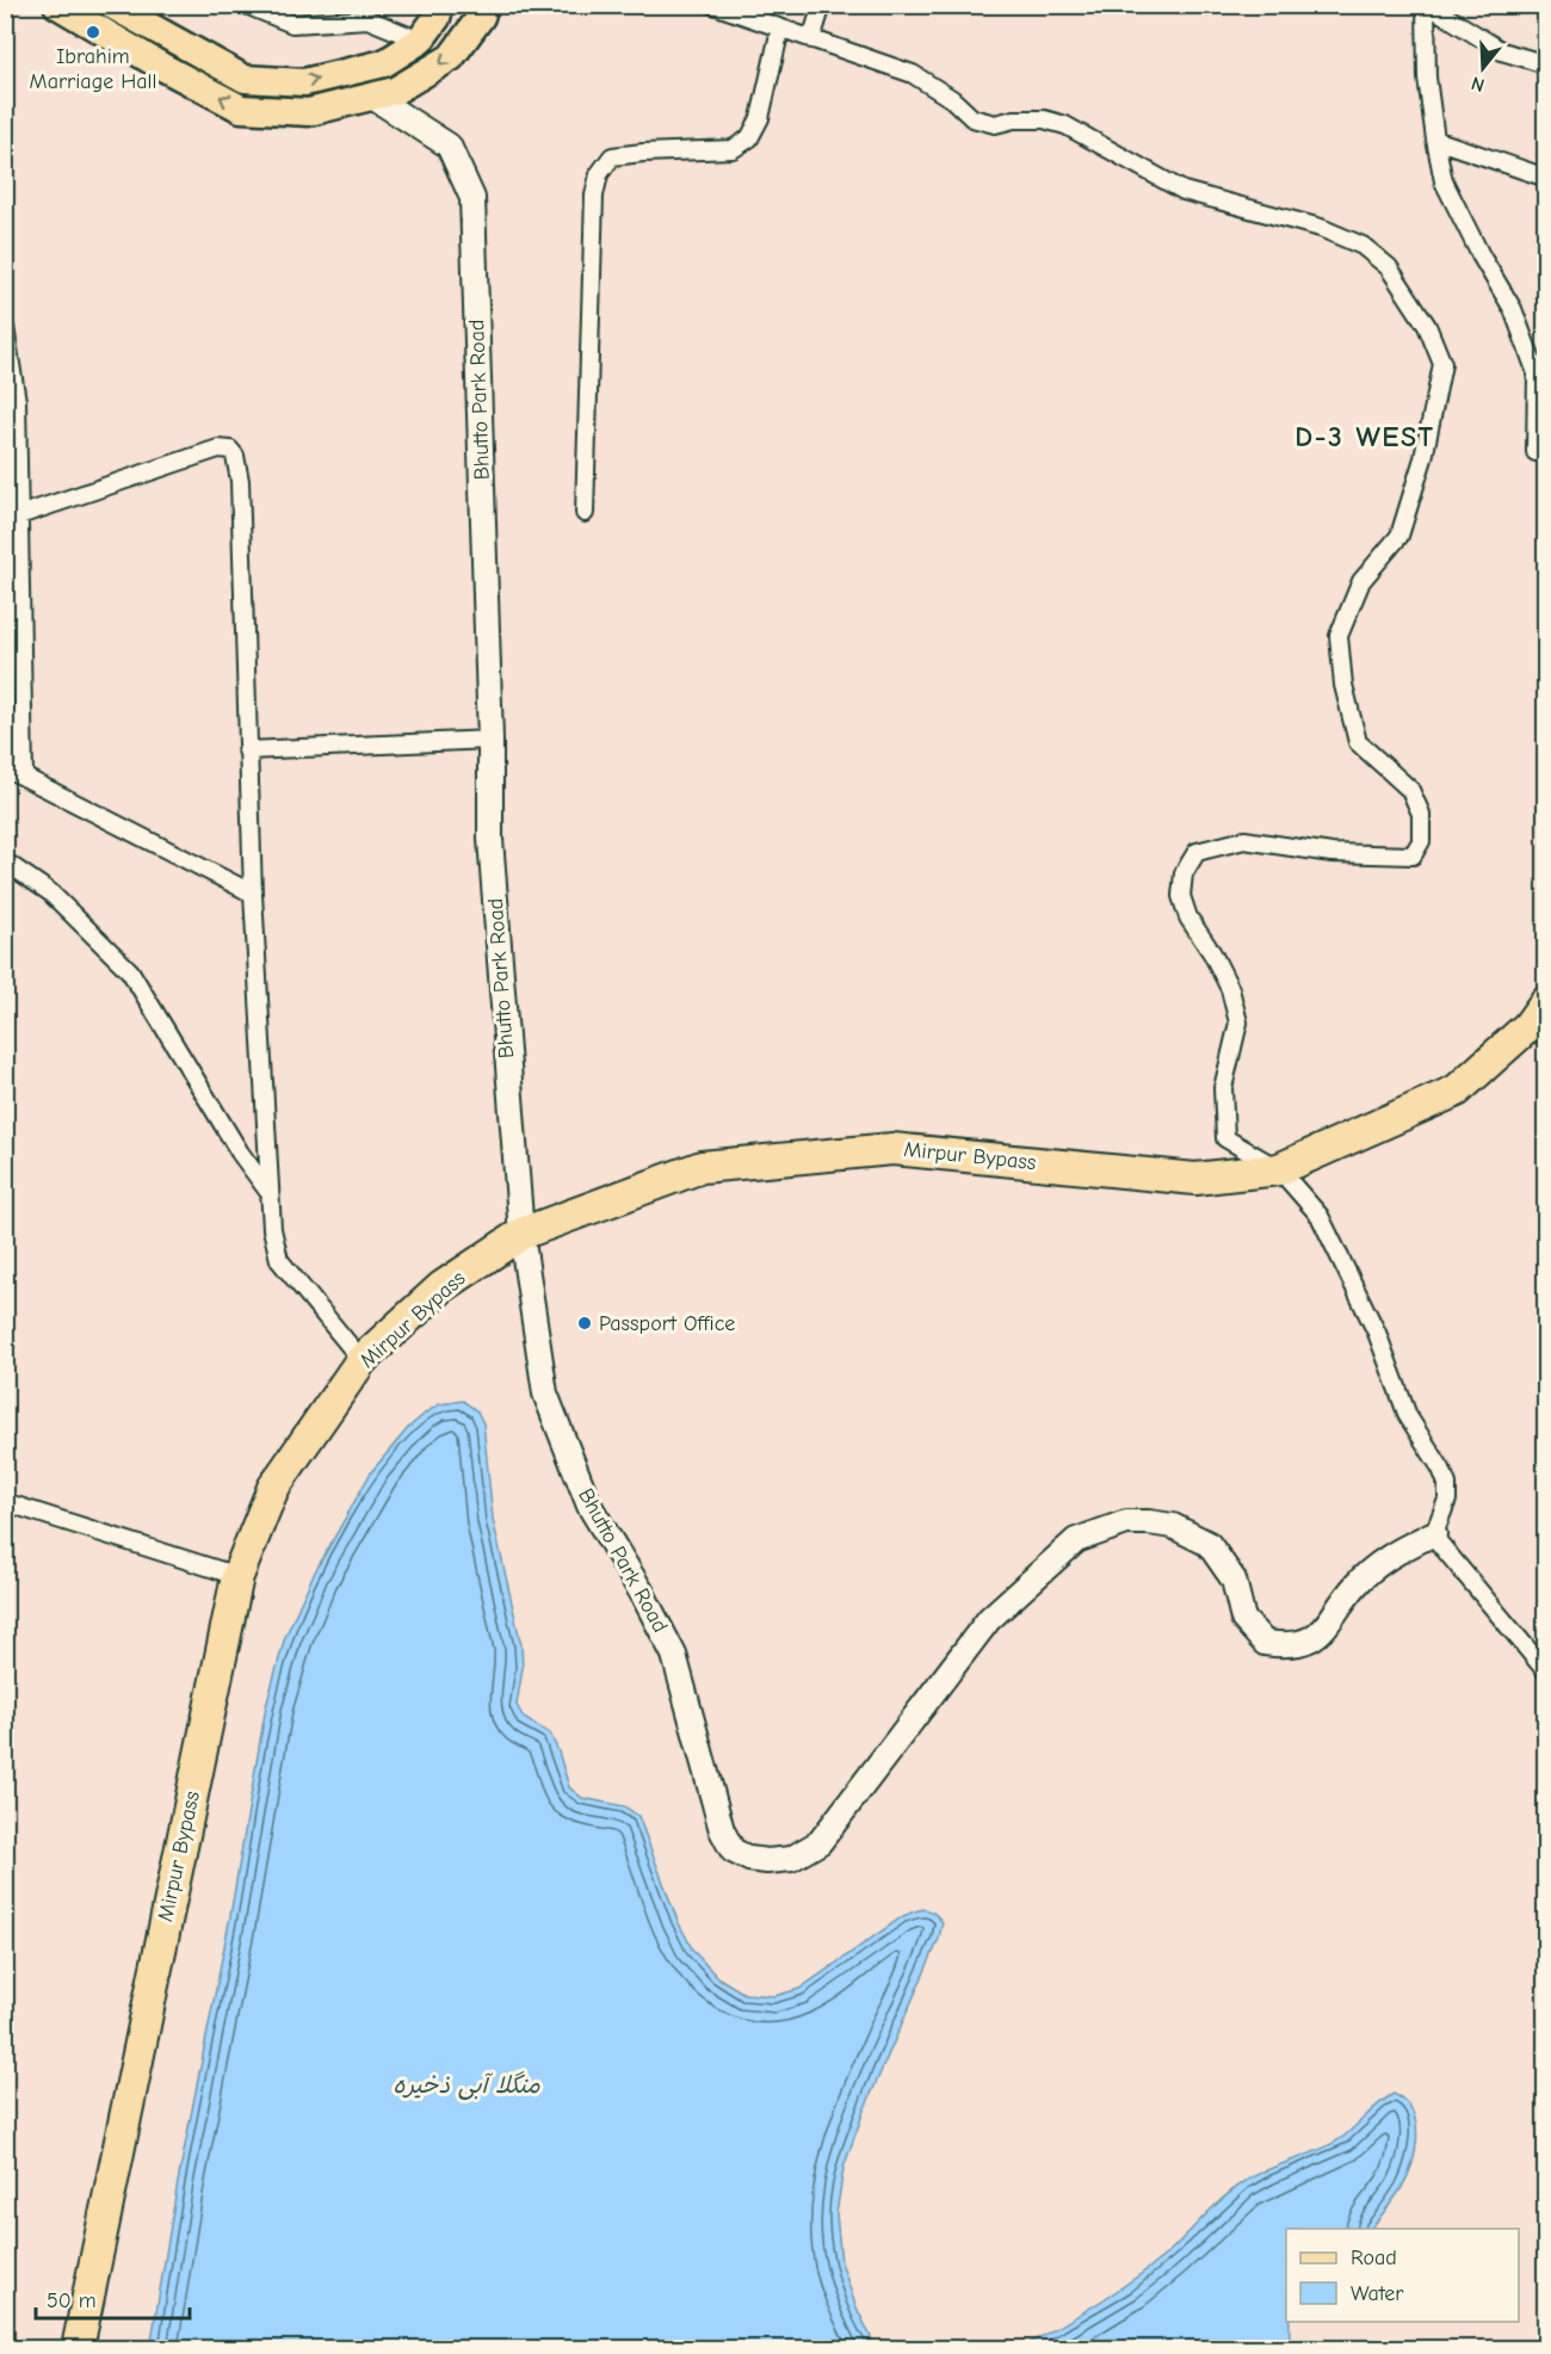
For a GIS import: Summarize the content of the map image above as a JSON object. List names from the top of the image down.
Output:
{
  "streets": {
    "highway": ["Mirpur Bypass"],
    "street": ["Bhutto Park Road"]
  },
  "crossings": [
    ["Bhutto Park Road", "Mirpur Bypass"]
  ],
  "districts": ["D-3 WEST"],
  "water": ["منگلا آبی ذخیرہ"],
  "places": ["Ibrahim Marriage Hall", "Passport Office"],
  "legend": ["Road", "Water"],
  "scale_bar": "50 m",
  "north": "bottom"
}
